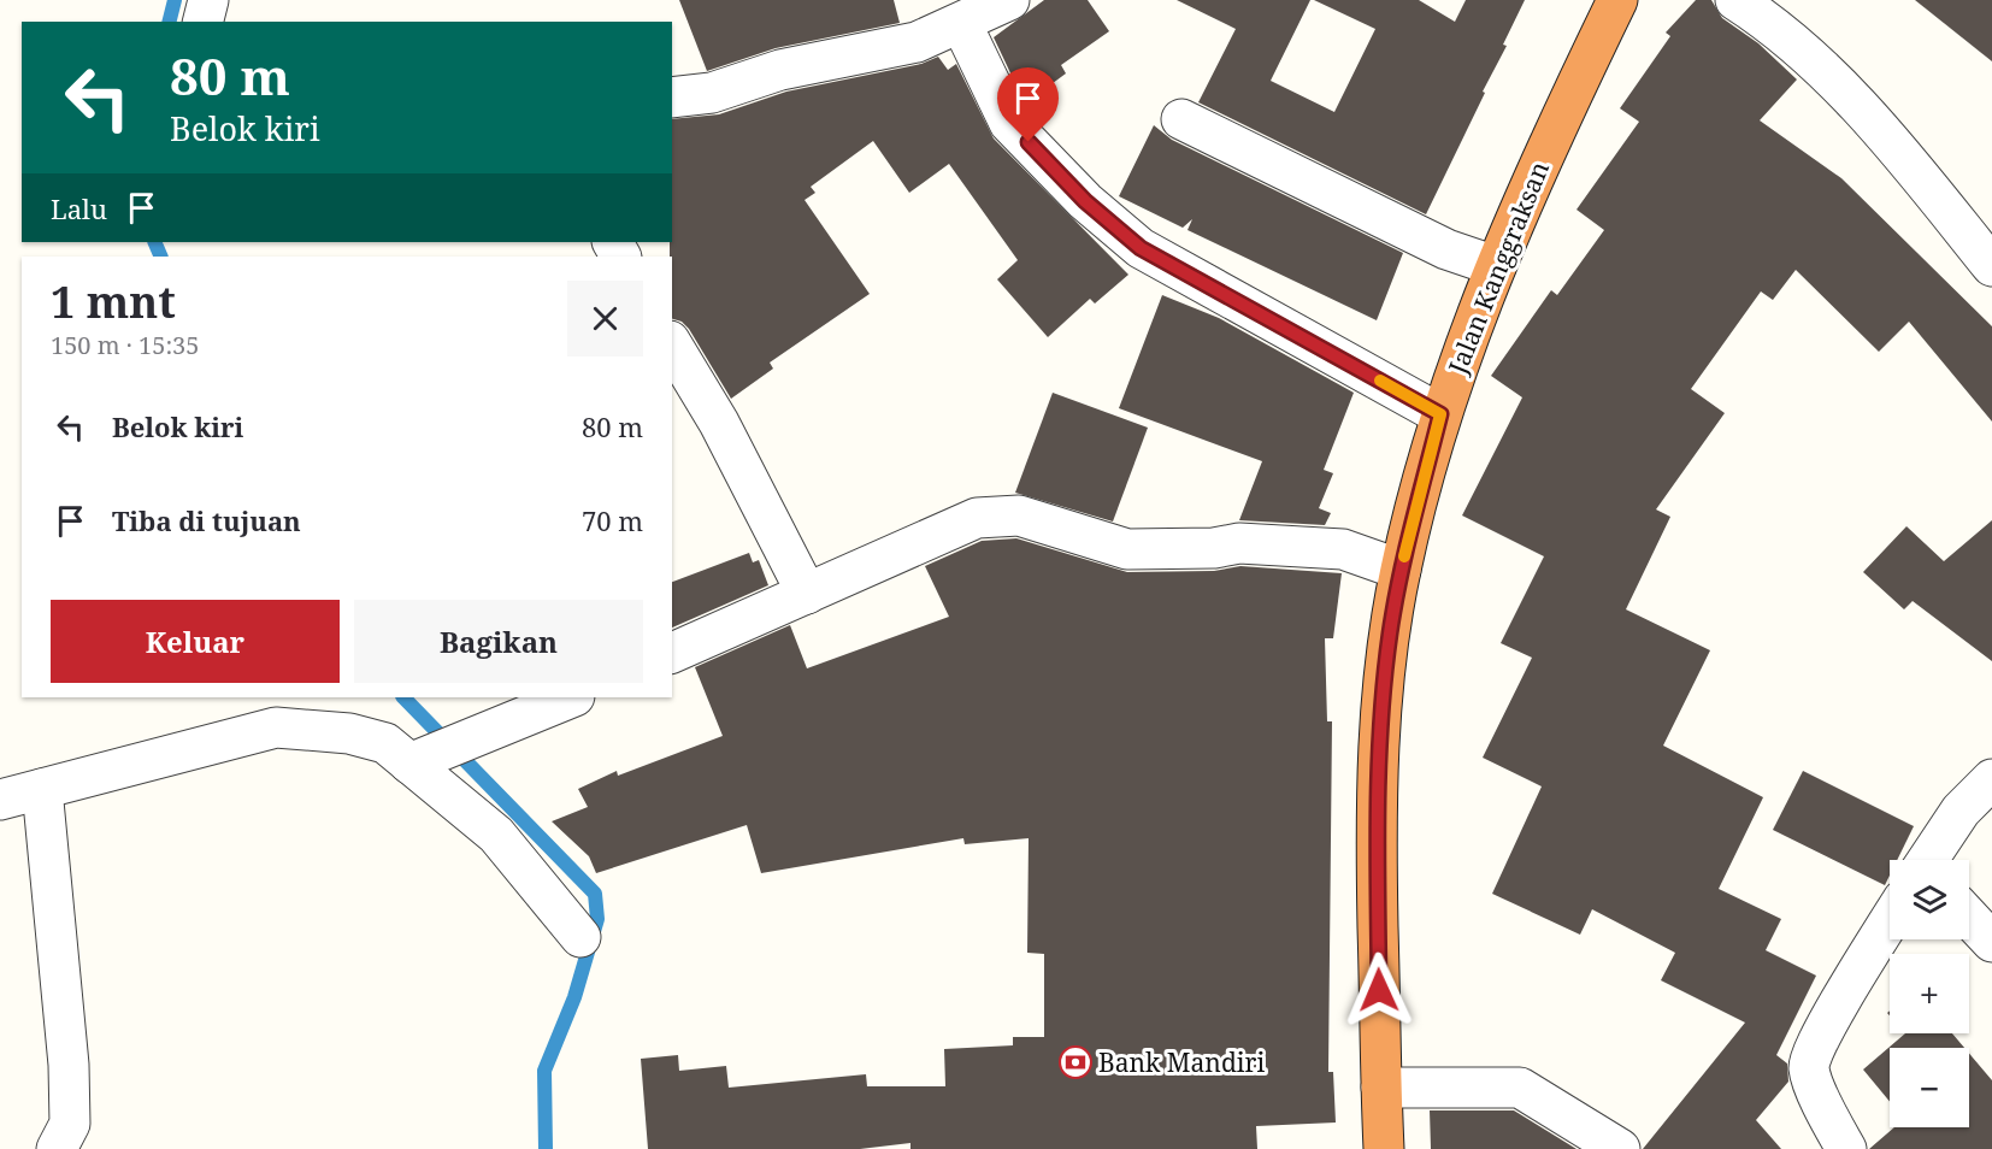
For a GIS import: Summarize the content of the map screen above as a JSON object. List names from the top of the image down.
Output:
{
  "streets": {
    "highway": ["Jalan Kanggraksan"]
  },
  "places": {
    "bank": ["Bank Mandiri"]
  },
  "page": {
    "turn": ["80 m", "Belok kiri"],
    "then": "Lalu",
    "heading": ["1 mnt", "150 m · 15:35"],
    "list": [
      {
        "name": "Belok kiri",
        "value": "80 m"
      },
      {
        "name": "Tiba di tujuan",
        "value": "70 m"
      }
    ],
    "buttons": ["Keluar", "Bagikan"],
    "map_buttons": ["+", "−"]
  }
}
